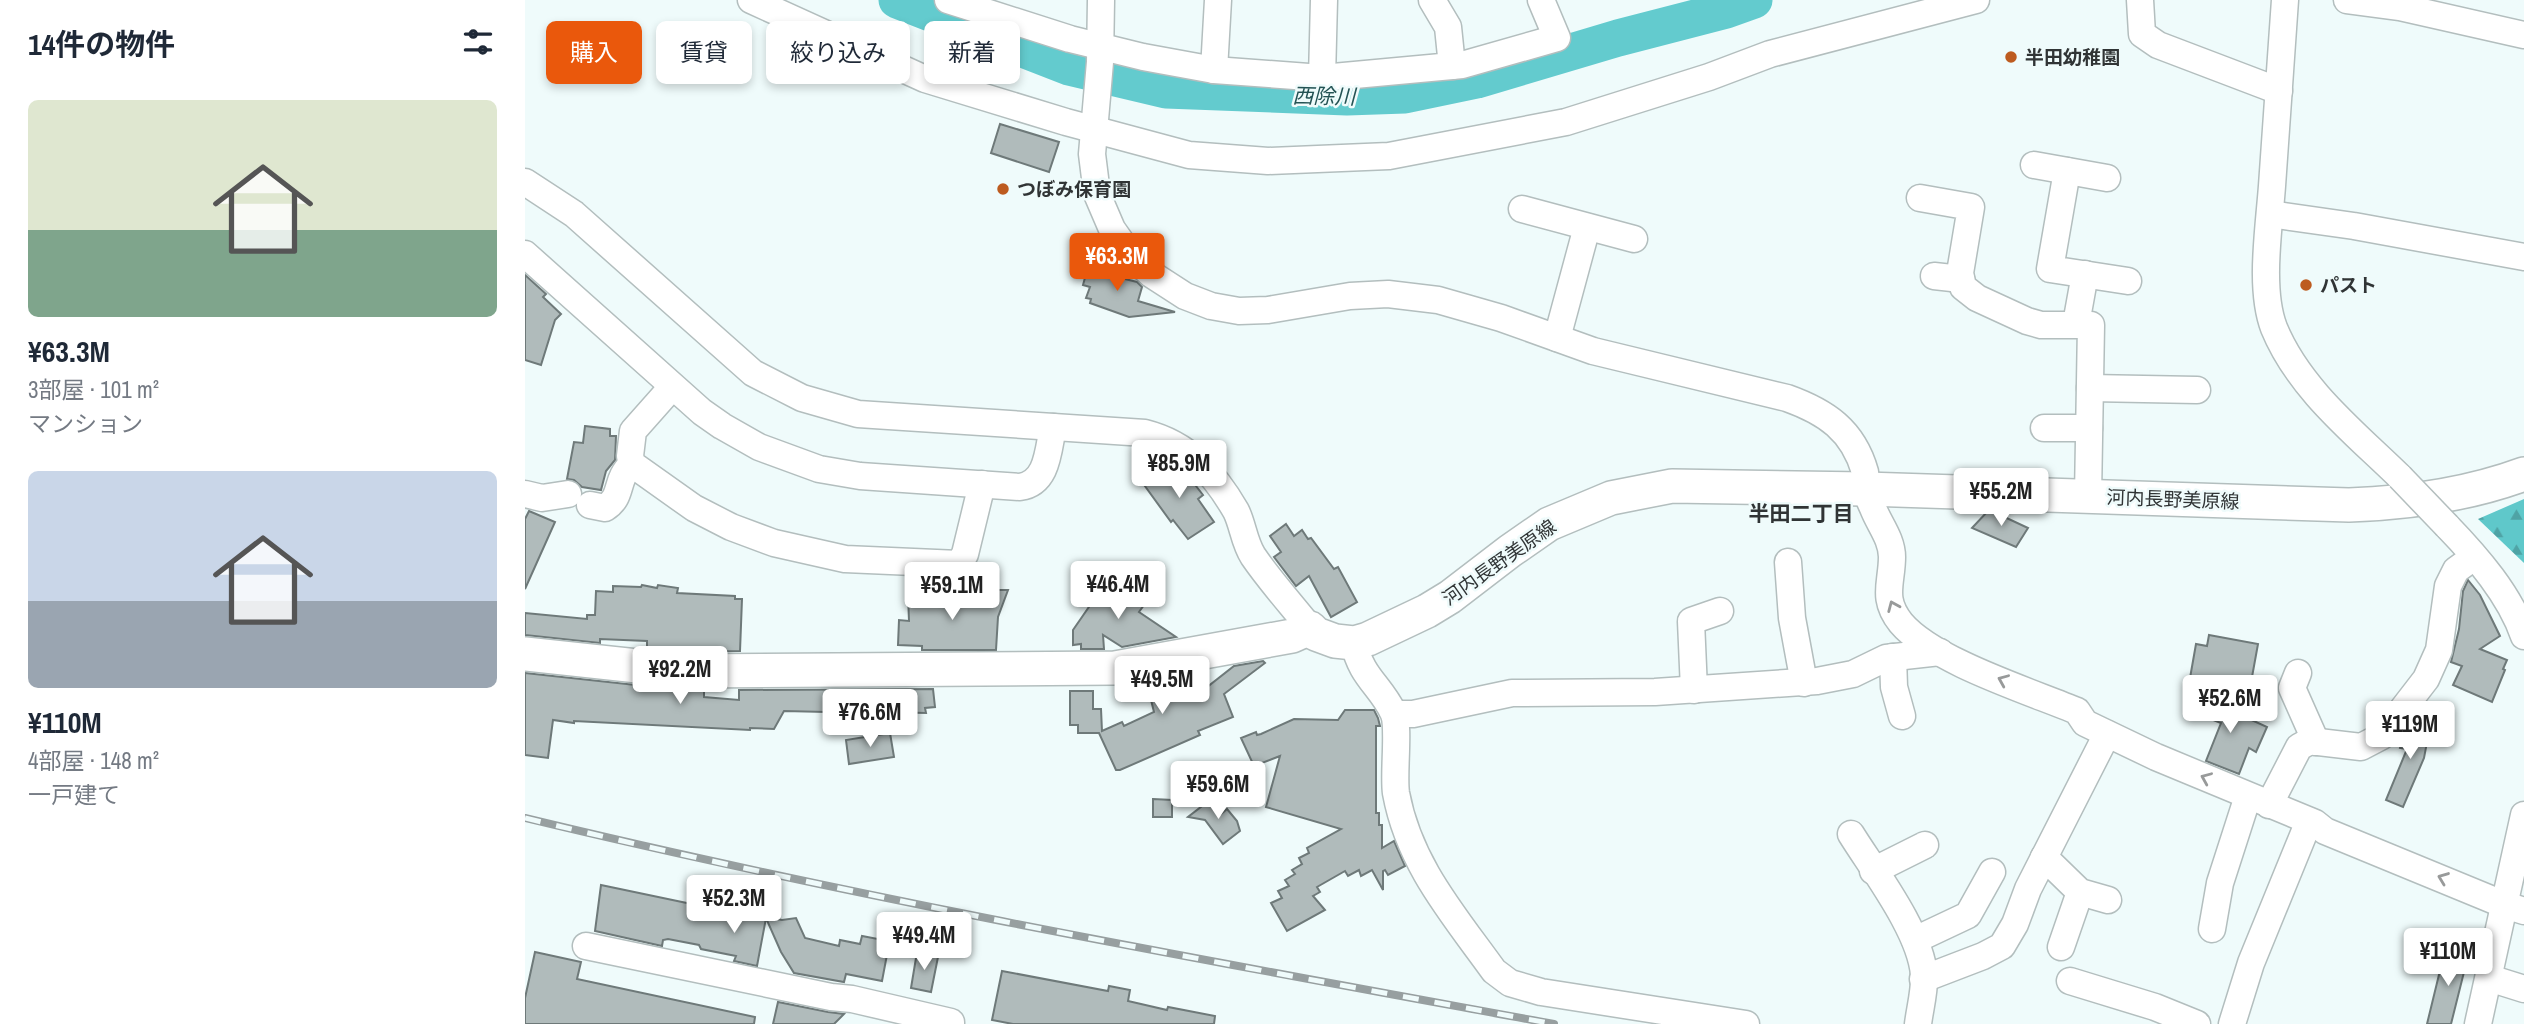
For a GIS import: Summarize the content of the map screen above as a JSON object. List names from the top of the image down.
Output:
{
  "streets": {
    "main road": ["河内長野美原線"]
  },
  "districts": ["半田二丁目"],
  "water": ["西除川"],
  "places": ["半田幼稚園", "つぼみ保育園", "パスト"],
  "page": {
    "heading": "14件の物件",
    "chip": [
      "購入",
      "賃貸",
      "絞り込み",
      "新着"
    ],
    "list": [
      {
        "name": "¥63.3M",
        "note": "3部屋 · 101 m² · マンション"
      },
      {
        "name": "¥110M",
        "note": "4部屋 · 148 m² · 一戸建て"
      }
    ],
    "price": [
      "¥63.3M",
      "¥85.9M",
      "¥55.2M",
      "¥46.4M",
      "¥59.1M",
      "¥92.2M",
      "¥49.5M",
      "¥52.6M",
      "¥76.6M",
      "¥119M",
      "¥59.6M",
      "¥52.3M",
      "¥49.4M",
      "¥110M"
    ]
  }
}
